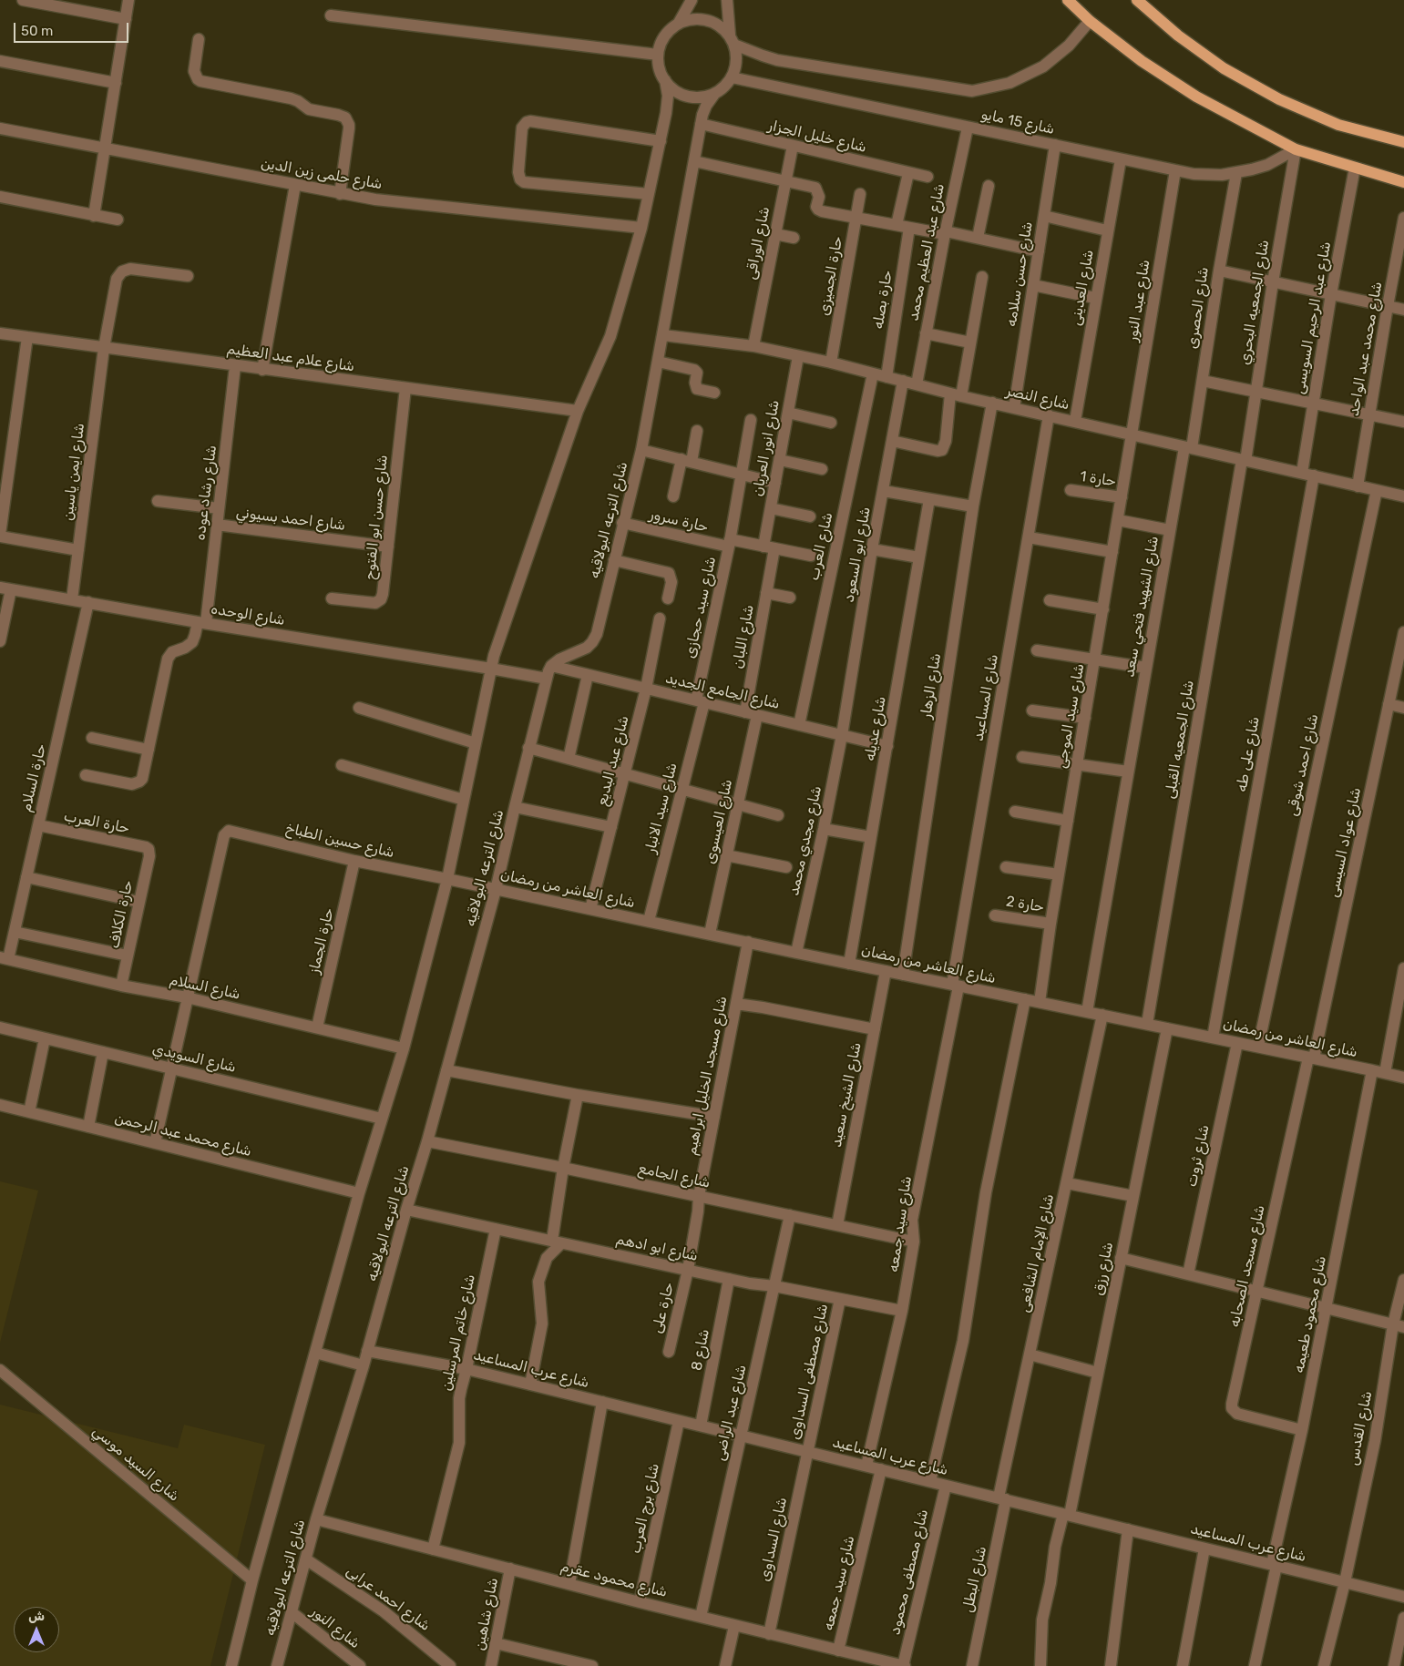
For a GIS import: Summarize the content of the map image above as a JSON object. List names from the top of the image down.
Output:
{
  "streets": {
    "street": [
      "شارع 15 مايو",
      "شارع خليل الجزار",
      "شارع حلمى زين الدين",
      "شارع الوراقى",
      "شارع عبد العظيم محمد",
      "شارع حسن سلامه",
      "حارة الجميزى",
      "شارع العدينى",
      "حارة بصله",
      "شارع عبد النور",
      "شارع الجمعيه البحري",
      "شارع الحصرى",
      "شارع عبد الرحيم السويسى",
      "شارع محمد عبد الواحد",
      "شارع علام عبد العظيم",
      "شارع النصر",
      "شارع انور العريان",
      "شارع ايمن ياسين",
      "حارة 1",
      "شارع رشاد عوده",
      "شارع حسن ابو الفتوح",
      "شارع احمد بسيوني",
      "شارع الترعه البولاقيه",
      "حارة سرور",
      "شارع العرب",
      "شارع ابو السعود",
      "شارع الشهيد فتحي سعد",
      "شارع سيد حجازى",
      "شارع الوحده",
      "شارع اللبان",
      "شارع الزهار",
      "شارع الجامع الجديد",
      "شارع المساعيد",
      "شارع سيد الموجى",
      "شارع عديله",
      "شارع الجمعيه القبلى",
      "شارع على طه",
      "شارع عبد البديع",
      "شارع احمد شوقى",
      "حارة السلام",
      "شارع سيد الانبار",
      "شارع العيسوى",
      "حارة العرب",
      "شارع حسين الطباخ",
      "شارع مجدي محمد",
      "شارع عواد السيسى",
      "شارع العاشر من رمضان",
      "حارة 2",
      "حارة الكلاف",
      "حارة الجماز",
      "شارع السلام",
      "شارع السويدي",
      "شارع مسجد الخليل ابراهيم",
      "شارع الشيخ سعيد",
      "شارع محمد عبد الرحمن",
      "شارع ثروت",
      "شارع الجامع",
      "شارع سيد جمعه",
      "شارع ابو ادهم",
      "شارع الإمام الشافعى",
      "شارع مسجد الصحابه",
      "شارع رزق",
      "حارة على",
      "شارع محمود طعيمه",
      "شارع خاتم المرسلين",
      "شارع 8",
      "شارع عرب المساعيد",
      "شارع مصطفى السداوى",
      "شارع عبد الراضى",
      "شارع القدس",
      "شارع السيد موسي",
      "شارع برج العرب",
      "شارع السداوى",
      "شارع مصطفى محمود",
      "شارع محمود عقرم",
      "شارع البطل",
      "شارع احمد عرابى",
      "شارع شاهين",
      "شارع النور"
    ]
  },
  "crossings": [
    ["شارع 15 مايو", "شارع عبد العظيم محمد"],
    ["شارع 15 مايو", "شارع حسن سلامه"],
    ["شارع 15 مايو", "شارع العدينى"],
    ["شارع 15 مايو", "شارع عبد النور"],
    ["شارع 15 مايو", "شارع الجمعيه البحري"],
    ["شارع 15 مايو", "شارع الحصرى"],
    ["شارع 15 مايو", "شارع الترعه البولاقيه"],
    ["شارع خليل الجزار", "شارع الوراقى"],
    ["شارع خليل الجزار", "شارع الترعه البولاقيه"],
    ["شارع حلمى زين الدين", "شارع الترعه البولاقيه"],
    ["شارع الوراقى", "شارع النصر"],
    ["شارع عبد العظيم محمد", "شارع النصر"],
    ["شارع حسن سلامه", "شارع النصر"],
    ["حارة الجميزى", "شارع النصر"],
    ["شارع العدينى", "شارع النصر"],
    ["حارة بصله", "شارع النصر"],
    ["شارع عبد النور", "شارع النصر"],
    ["شارع عبد النور", "شارع سيد الموجى"],
    ["شارع الجمعيه البحري", "شارع النصر"],
    ["شارع الجمعيه البحري", "شارع الجمعيه القبلى"],
    ["شارع الحصرى", "شارع النصر"],
    ["شارع الحصرى", "شارع الشهيد فتحي سعد"],
    ["شارع عبد الرحيم السويسى", "شارع النصر"],
    ["شارع عبد الرحيم السويسى", "شارع على طه"],
    ["شارع محمد عبد الواحد", "شارع النصر"],
    ["شارع علام عبد العظيم", "شارع ايمن ياسين"],
    ["شارع علام عبد العظيم", "شارع رشاد عوده"],
    ["شارع علام عبد العظيم", "شارع حسن ابو الفتوح"],
    ["شارع علام عبد العظيم", "شارع الترعه البولاقيه"],
    ["شارع النصر", "شارع انور العريان"],
    ["شارع النصر", "شارع الترعه البولاقيه"],
    ["شارع النصر", "شارع العرب"],
    ["شارع النصر", "شارع ابو السعود"],
    ["شارع النصر", "شارع الشهيد فتحي سعد"],
    ["شارع النصر", "شارع الزهار"],
    ["شارع النصر", "شارع المساعيد"],
    ["شارع النصر", "شارع سيد الموجى"],
    ["شارع النصر", "شارع الجمعيه القبلى"],
    ["شارع النصر", "شارع على طه"],
    ["شارع النصر", "شارع احمد شوقى"],
    ["شارع انور العريان", "حارة سرور"],
    ["شارع انور العريان", "شارع اللبان"],
    ["شارع ايمن ياسين", "شارع الوحده"],
    ["حارة 1", "شارع سيد الموجى"],
    ["شارع رشاد عوده", "شارع احمد بسيوني"],
    ["شارع رشاد عوده", "شارع الوحده"],
    ["شارع حسن ابو الفتوح", "شارع احمد بسيوني"],
    ["شارع الترعه البولاقيه", "حارة سرور"],
    ["شارع الترعه البولاقيه", "شارع الوحده"],
    ["شارع الترعه البولاقيه", "شارع الجامع الجديد"],
    ["شارع الترعه البولاقيه", "شارع حسين الطباخ"],
    ["شارع الترعه البولاقيه", "شارع العاشر من رمضان"],
    ["شارع الترعه البولاقيه", "شارع السلام"],
    ["شارع الترعه البولاقيه", "شارع السويدي"],
    ["شارع الترعه البولاقيه", "شارع محمد عبد الرحمن"],
    ["شارع الترعه البولاقيه", "شارع الجامع"],
    ["شارع الترعه البولاقيه", "شارع ابو ادهم"],
    ["شارع الترعه البولاقيه", "شارع عرب المساعيد"],
    ["شارع الترعه البولاقيه", "شارع السيد موسي"],
    ["شارع الترعه البولاقيه", "شارع محمود عقرم"],
    ["شارع الترعه البولاقيه", "شارع احمد عرابى"],
    ["شارع الترعه البولاقيه", "شارع النور"],
    ["حارة سرور", "شارع سيد حجازى"],
    ["حارة سرور", "شارع اللبان"],
    ["شارع العرب", "شارع الجامع الجديد"],
    ["شارع ابو السعود", "شارع الجامع الجديد"],
    ["شارع ابو السعود", "شارع مجدي محمد"],
    ["شارع الشهيد فتحي سعد", "شارع العاشر من رمضان"],
    ["شارع سيد حجازى", "شارع الجامع الجديد"],
    ["شارع سيد حجازى", "شارع سيد الانبار"],
    ["شارع الوحده", "حارة السلام"],
    ["شارع اللبان", "شارع الجامع الجديد"],
    ["شارع الزهار", "شارع العاشر من رمضان"],
    ["شارع الجامع الجديد", "شارع عديله"],
    ["شارع الجامع الجديد", "شارع عبد البديع"],
    ["شارع الجامع الجديد", "شارع سيد الانبار"],
    ["شارع الجامع الجديد", "شارع العيسوى"],
    ["شارع الجامع الجديد", "شارع مجدي محمد"],
    ["شارع المساعيد", "شارع العاشر من رمضان"],
    ["شارع المساعيد", "شارع سيد جمعه"],
    ["شارع سيد الموجى", "شارع العاشر من رمضان"],
    ["شارع سيد الموجى", "حارة 2"],
    ["شارع عديله", "شارع العاشر من رمضان"],
    ["شارع الجمعيه القبلى", "شارع العاشر من رمضان"],
    ["شارع على طه", "شارع العاشر من رمضان"],
    ["شارع عبد البديع", "شارع العاشر من رمضان"],
    ["شارع احمد شوقى", "شارع العاشر من رمضان"],
    ["حارة السلام", "حارة العرب"],
    ["حارة السلام", "شارع السلام"],
    ["شارع سيد الانبار", "شارع العاشر من رمضان"],
    ["شارع العيسوى", "شارع العاشر من رمضان"],
    ["حارة العرب", "حارة الكلاف"],
    ["شارع حسين الطباخ", "شارع العاشر من رمضان"],
    ["شارع حسين الطباخ", "حارة الجماز"],
    ["شارع حسين الطباخ", "شارع السلام"],
    ["شارع مجدي محمد", "شارع العاشر من رمضان"],
    ["شارع عواد السيسى", "شارع العاشر من رمضان"],
    ["شارع عواد السيسى", "شارع مسجد الصحابه"],
    ["شارع العاشر من رمضان", "شارع مسجد الخليل ابراهيم"],
    ["شارع العاشر من رمضان", "شارع الشيخ سعيد"],
    ["شارع العاشر من رمضان", "شارع ثروت"],
    ["شارع العاشر من رمضان", "شارع سيد جمعه"],
    ["شارع العاشر من رمضان", "شارع الإمام الشافعى"],
    ["شارع العاشر من رمضان", "شارع مسجد الصحابه"],
    ["شارع العاشر من رمضان", "شارع رزق"],
    ["شارع العاشر من رمضان", "شارع محمود طعيمه"],
    ["حارة الكلاف", "شارع السلام"],
    ["حارة الجماز", "شارع السلام"],
    ["شارع مسجد الخليل ابراهيم", "شارع الجامع"],
    ["شارع مسجد الخليل ابراهيم", "شارع ابو ادهم"],
    ["شارع مسجد الخليل ابراهيم", "حارة على"],
    ["شارع الشيخ سعيد", "شارع الجامع"],
    ["شارع الجامع", "شارع سيد جمعه"],
    ["شارع الجامع", "شارع عبد الراضى"],
    ["شارع سيد جمعه", "شارع ابو ادهم"],
    ["شارع سيد جمعه", "شارع عرب المساعيد"],
    ["شارع سيد جمعه", "شارع محمود عقرم"],
    ["شارع ابو ادهم", "حارة على"],
    ["شارع ابو ادهم", "شارع خاتم المرسلين"],
    ["شارع ابو ادهم", "شارع 8"],
    ["شارع ابو ادهم", "شارع مصطفى السداوى"],
    ["شارع ابو ادهم", "شارع عبد الراضى"],
    ["شارع الإمام الشافعى", "شارع عرب المساعيد"],
    ["شارع الإمام الشافعى", "شارع البطل"],
    ["شارع مسجد الصحابه", "شارع محمود طعيمه"],
    ["شارع رزق", "شارع عرب المساعيد"],
    ["شارع محمود طعيمه", "شارع عرب المساعيد"],
    ["شارع خاتم المرسلين", "شارع عرب المساعيد"],
    ["شارع خاتم المرسلين", "شارع محمود عقرم"],
    ["شارع 8", "شارع عرب المساعيد"],
    ["شارع عرب المساعيد", "شارع مصطفى السداوى"],
    ["شارع عرب المساعيد", "شارع عبد الراضى"],
    ["شارع عرب المساعيد", "شارع القدس"],
    ["شارع عرب المساعيد", "شارع برج العرب"],
    ["شارع عرب المساعيد", "شارع السداوى"],
    ["شارع عرب المساعيد", "شارع مصطفى محمود"],
    ["شارع عرب المساعيد", "شارع البطل"],
    ["شارع مصطفى السداوى", "شارع السداوى"],
    ["شارع عبد الراضى", "شارع محمود عقرم"],
    ["شارع برج العرب", "شارع محمود عقرم"],
    ["شارع السداوى", "شارع محمود عقرم"],
    ["شارع مصطفى محمود", "شارع محمود عقرم"],
    ["شارع محمود عقرم", "شارع شاهين"]
  ],
  "scale_bar": "50 m",
  "north": "top"
}
